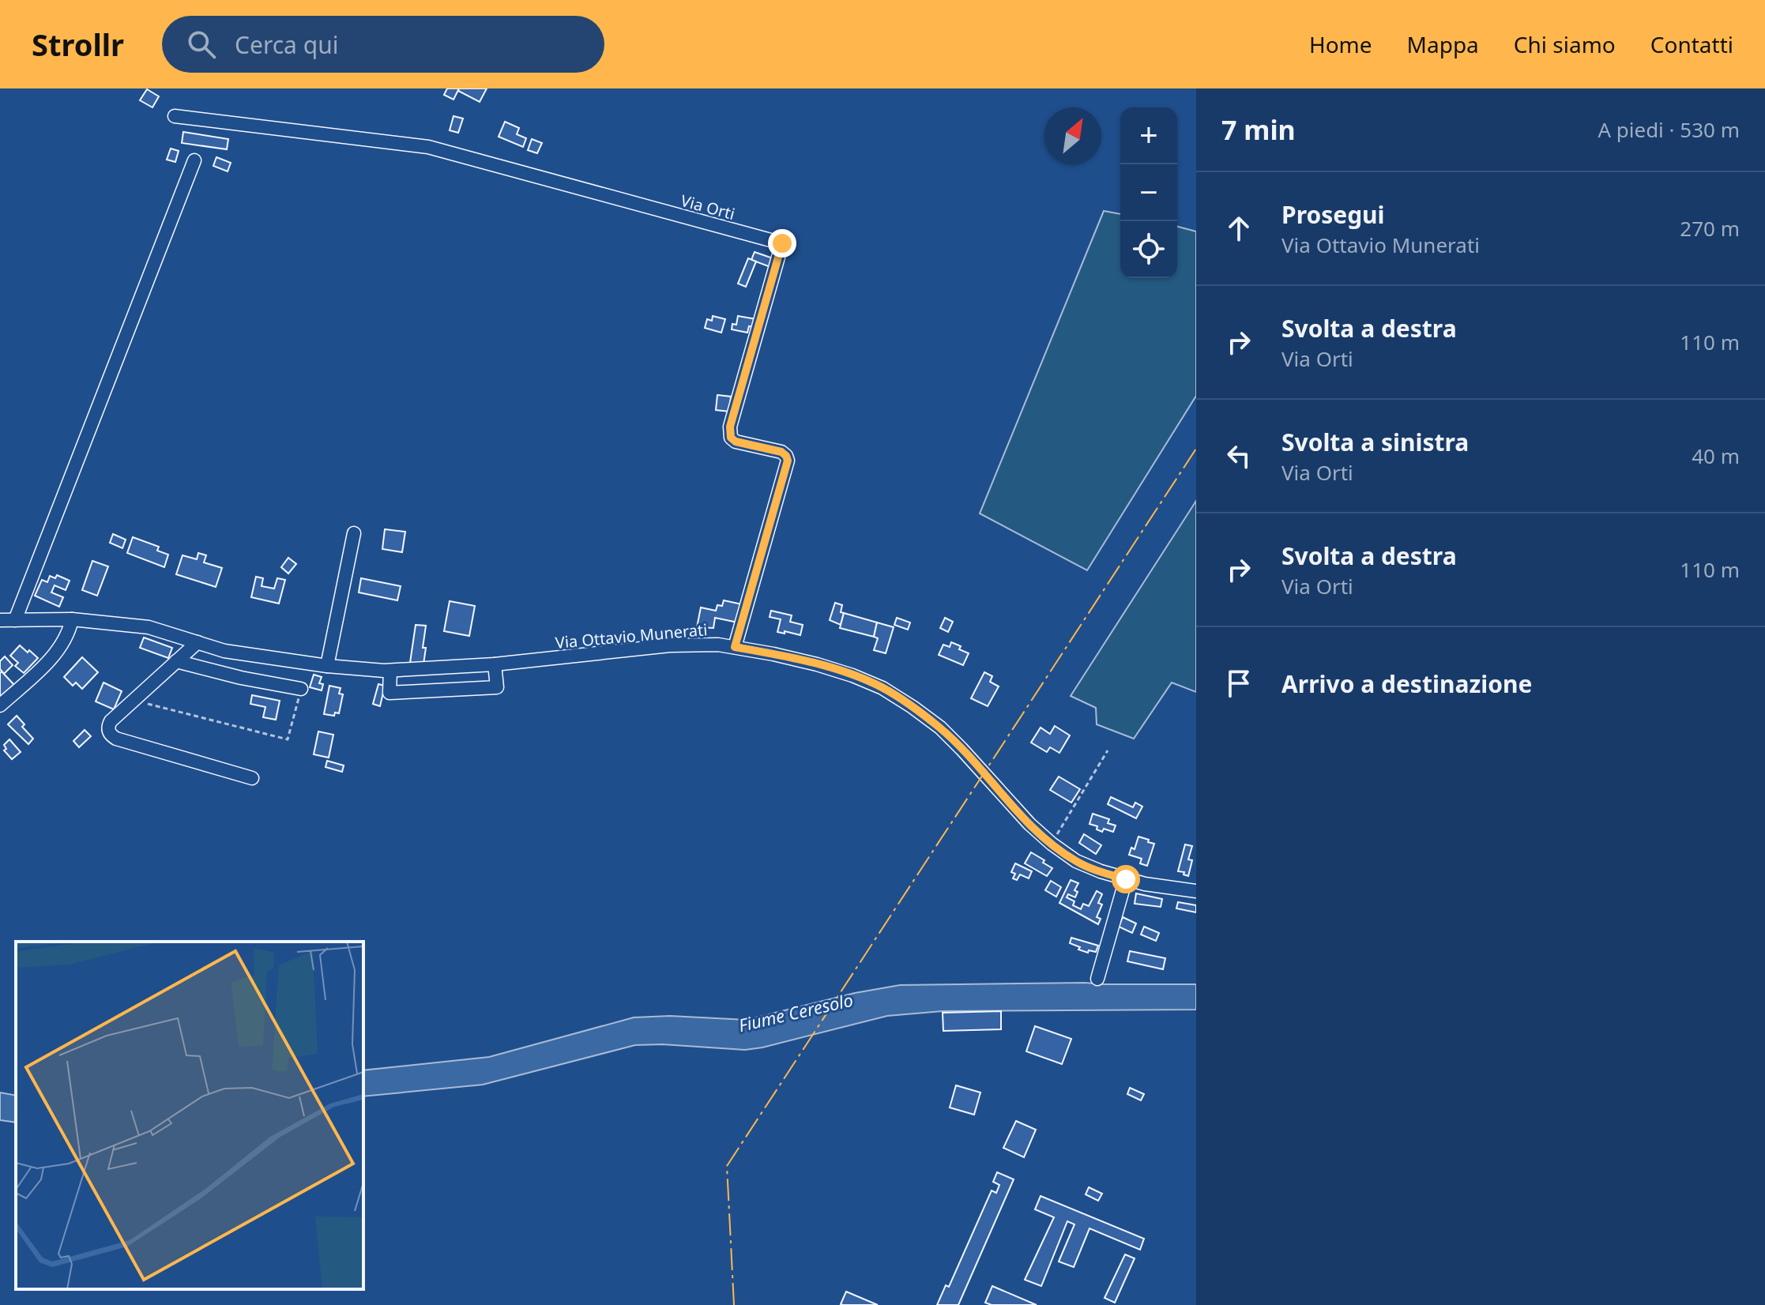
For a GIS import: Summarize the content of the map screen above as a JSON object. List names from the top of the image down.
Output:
{
  "streets": {
    "street": ["Via Orti", "Via Ottavio Munerati"]
  },
  "crossings": [
    ["Via Orti", "Via Ottavio Munerati"]
  ],
  "water": ["Fiume Ceresolo"],
  "north": "top right",
  "page": {
    "header": "Strollr",
    "search": "Cerca qui",
    "nav": [
      "Home",
      "Mappa",
      "Chi siamo",
      "Contatti"
    ],
    "heading": ["7 min", "A piedi · 530 m"],
    "map_buttons": ["+", "−"],
    "list": [
      ["Prosegui", "Via Ottavio Munerati", "270 m"],
      ["Svolta a destra", "Via Orti", "110 m"],
      ["Svolta a sinistra", "Via Orti", "40 m"],
      ["Svolta a destra", "Via Orti", "110 m"],
      "Arrivo a destinazione"
    ]
  }
}
